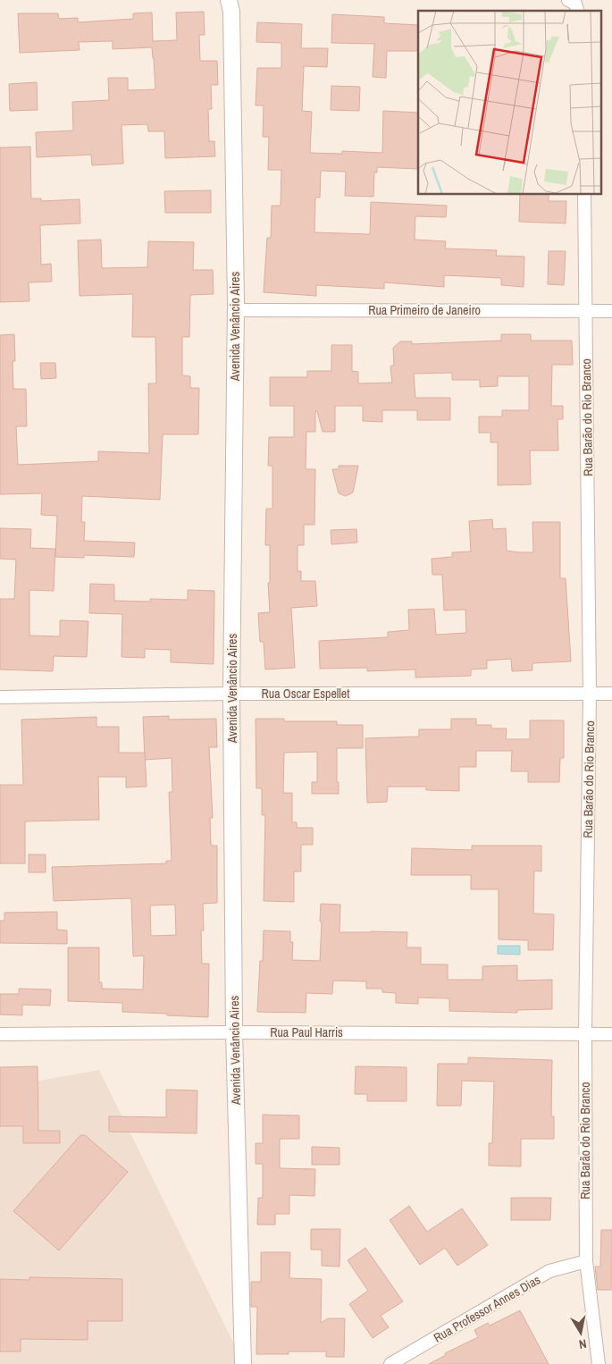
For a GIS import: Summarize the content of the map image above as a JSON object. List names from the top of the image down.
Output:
{
  "streets": {
    "street": [
      "Rua Primeiro de Janeiro",
      "Avenida Venâncio Aires",
      "Rua Barão do Rio Branco",
      "Rua Oscar Espellet",
      "Rua Paul Harris",
      "Rua Professor Annes Dias"
    ]
  },
  "crossings": [
    ["Rua Primeiro de Janeiro", "Avenida Venâncio Aires"],
    ["Rua Primeiro de Janeiro", "Rua Barão do Rio Branco"],
    ["Avenida Venâncio Aires", "Rua Oscar Espellet"],
    ["Avenida Venâncio Aires", "Rua Paul Harris"],
    ["Rua Barão do Rio Branco", "Rua Oscar Espellet"],
    ["Rua Barão do Rio Branco", "Rua Paul Harris"],
    ["Rua Barão do Rio Branco", "Rua Professor Annes Dias"]
  ],
  "north": "bottom"
}
